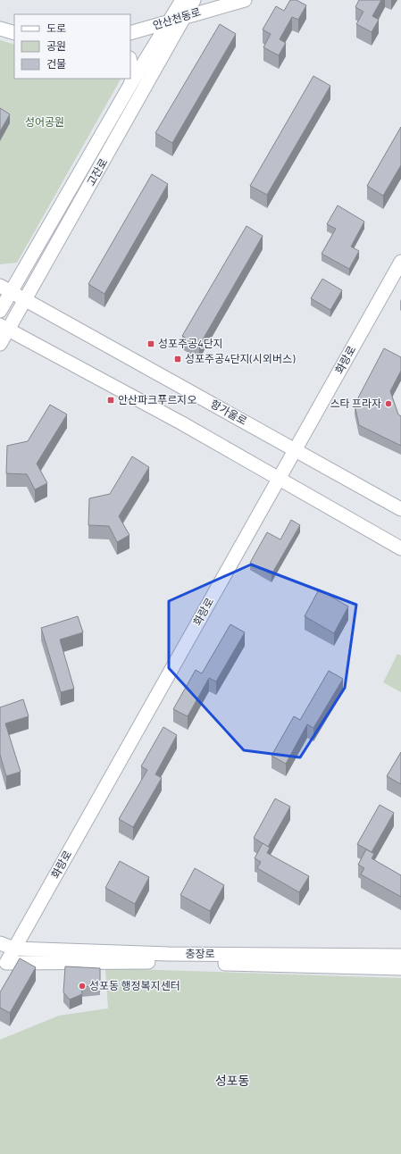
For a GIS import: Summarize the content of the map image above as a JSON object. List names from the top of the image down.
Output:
{
  "streets": {
    "street": [
      "안산천동로",
      "고잔로",
      "화랑로",
      "항가울로",
      "충장로"
    ]
  },
  "crossings": [
    ["안산천동로", "고잔로"],
    ["고잔로", "항가울로"],
    ["화랑로", "항가울로"],
    ["화랑로", "충장로"]
  ],
  "districts": ["성포동"],
  "parks": ["성어공원"],
  "places": {
    "transit": ["성포주공4단지", "성포주공4단지(시외버스)", "안산파크푸르지오"],
    "other": ["스타 프라자", "성포동 행정복지센터"]
  },
  "legend": ["도로", "공원", "건물"]
}
